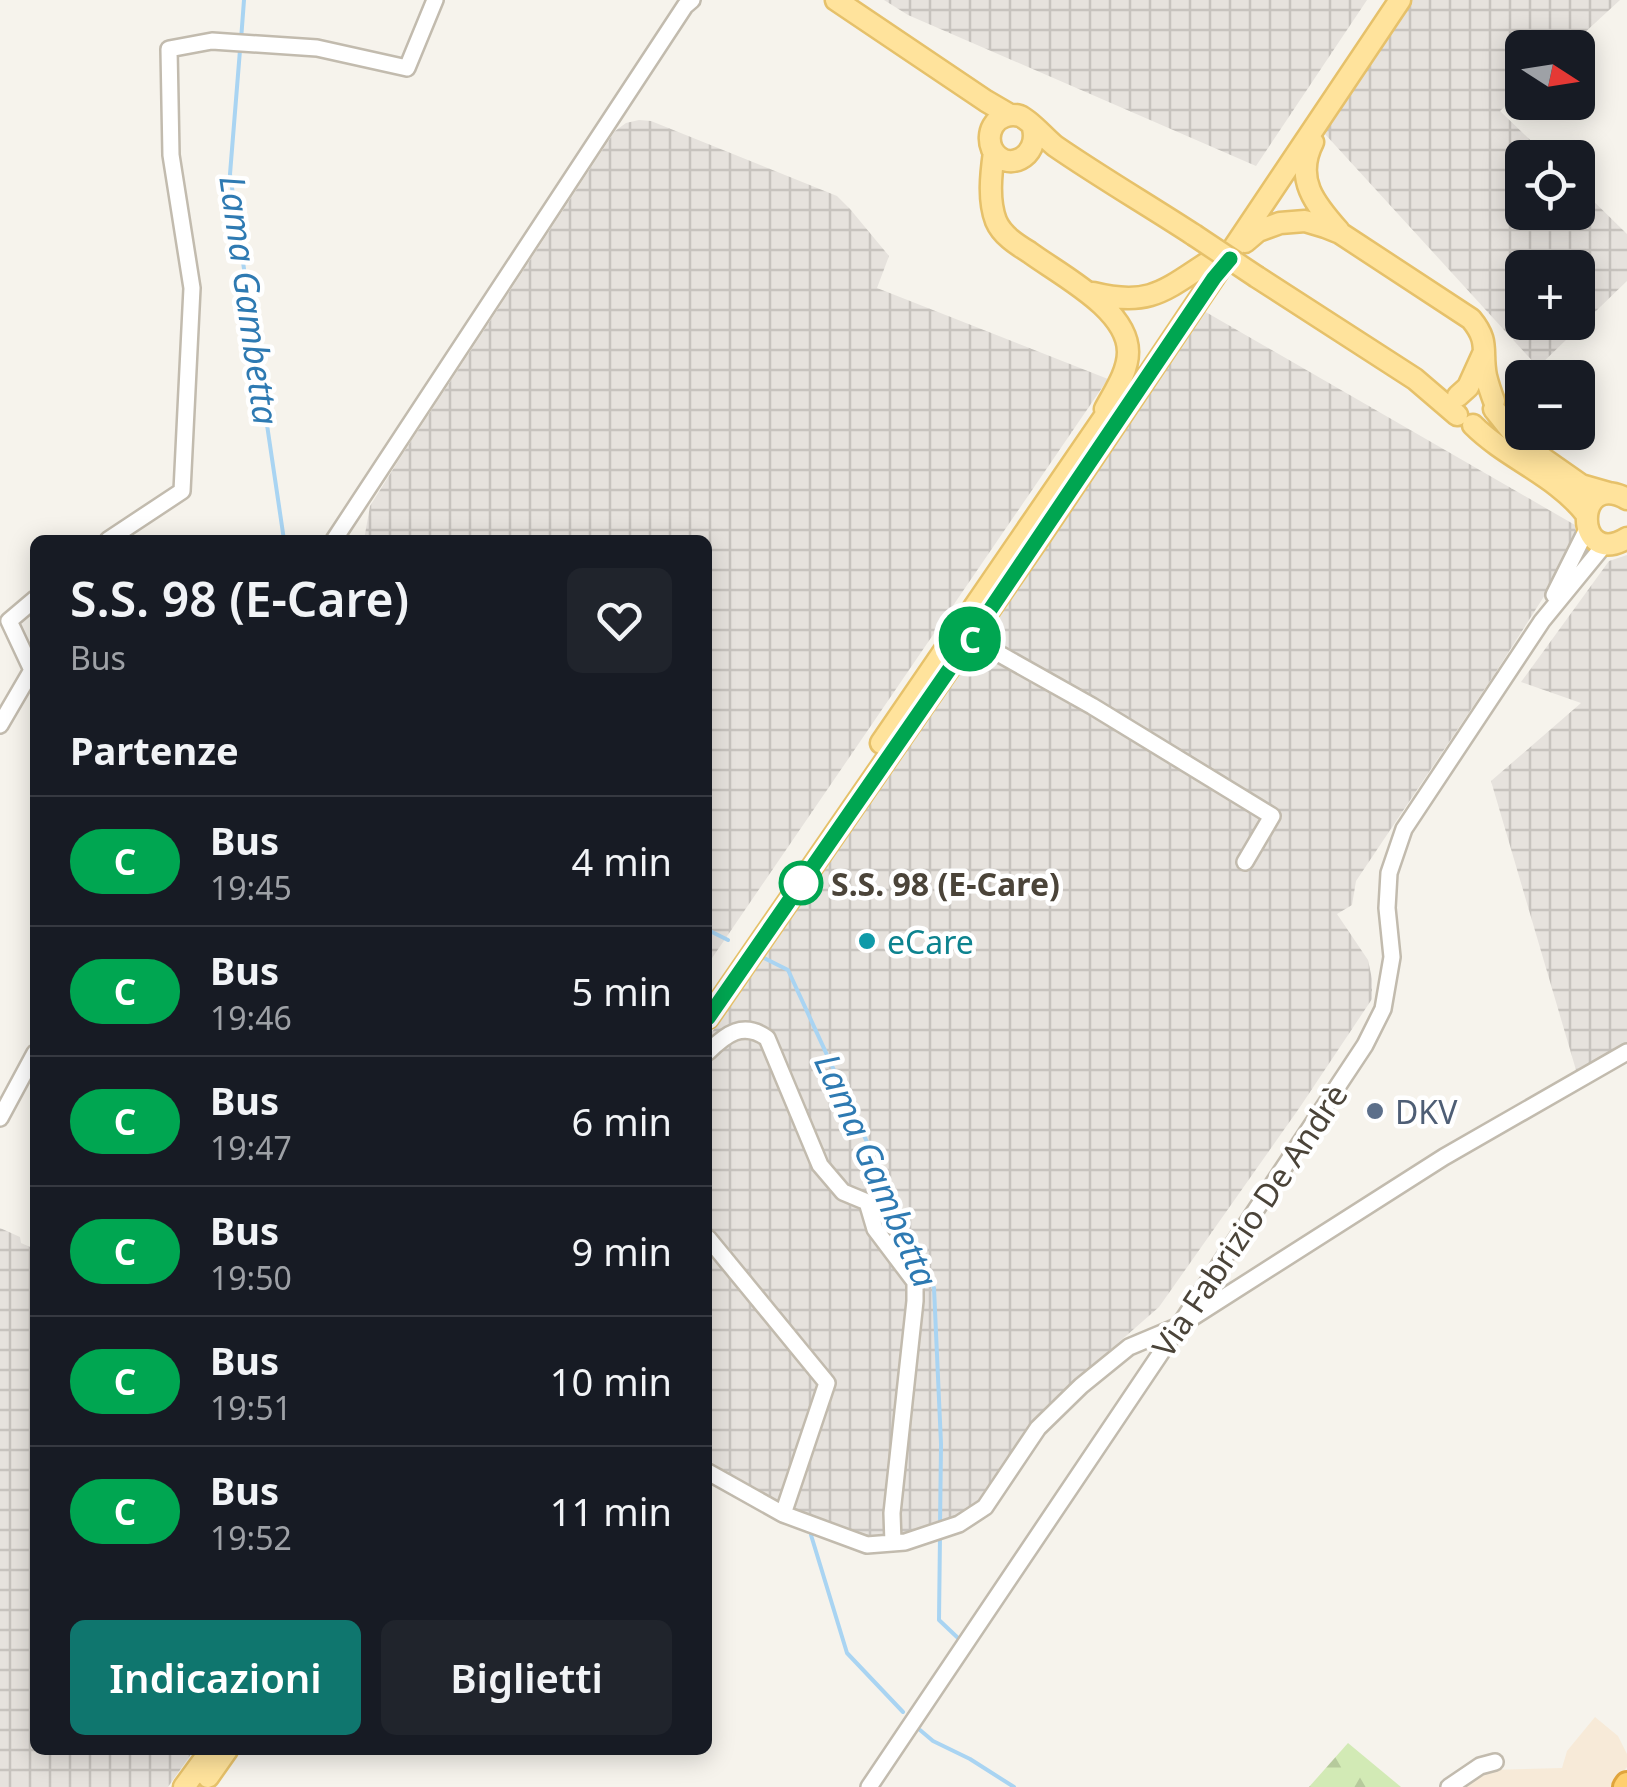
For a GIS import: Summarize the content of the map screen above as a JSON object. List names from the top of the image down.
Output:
{
  "streets": {
    "street": ["Via Fabrizio De Andrè"]
  },
  "water": ["Lama Gambetta"],
  "places": ["S.S. 98 (E-Care)", "eCare", "DKV"],
  "lines": ["bus line C"],
  "north": "right",
  "page": {
    "on_map": "C",
    "map_buttons": ["+", "−"],
    "heading": [
      ["S.S. 98 (E-Care)", "Bus"],
      "Partenze"
    ],
    "list": [
      {
        "mark": "C",
        "name": "Bus",
        "note": "19:45",
        "value": "4 min"
      },
      {
        "mark": "C",
        "name": "Bus",
        "note": "19:46",
        "value": "5 min"
      },
      {
        "mark": "C",
        "name": "Bus",
        "note": "19:47",
        "value": "6 min"
      },
      {
        "mark": "C",
        "name": "Bus",
        "note": "19:50",
        "value": "9 min"
      },
      {
        "mark": "C",
        "name": "Bus",
        "note": "19:51",
        "value": "10 min"
      },
      {
        "mark": "C",
        "name": "Bus",
        "note": "19:52",
        "value": "11 min"
      }
    ],
    "buttons": ["Indicazioni", "Biglietti"]
  }
}
